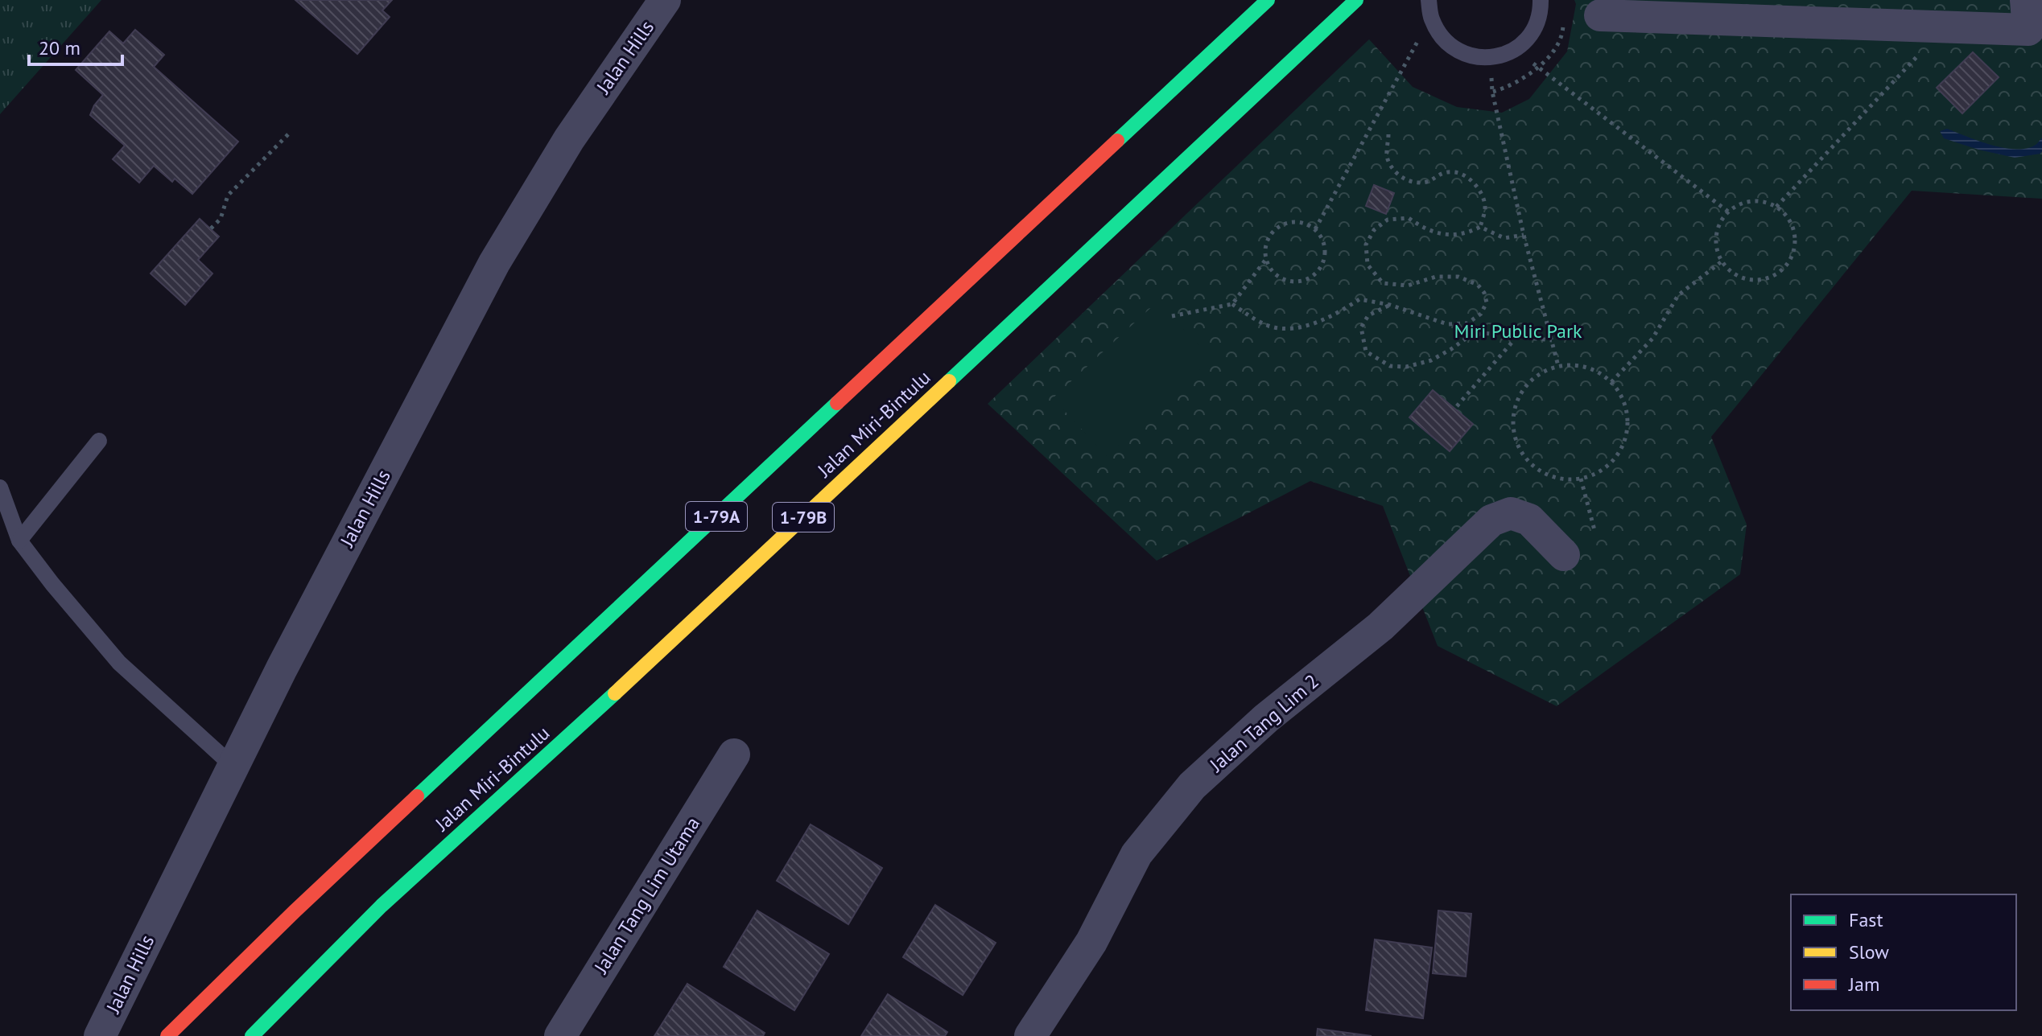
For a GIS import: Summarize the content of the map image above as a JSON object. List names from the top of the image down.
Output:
{
  "streets": {
    "highway": ["Jalan Miri-Bintulu", "1-79A", "1-79B"],
    "street": ["Jalan Hills", "Jalan Tang Lim 2", "Jalan Tang Lim Utama"]
  },
  "parks": ["Miri Public Park"],
  "legend": ["Fast", "Slow", "Jam"],
  "scale_bar": "20 m"
}
